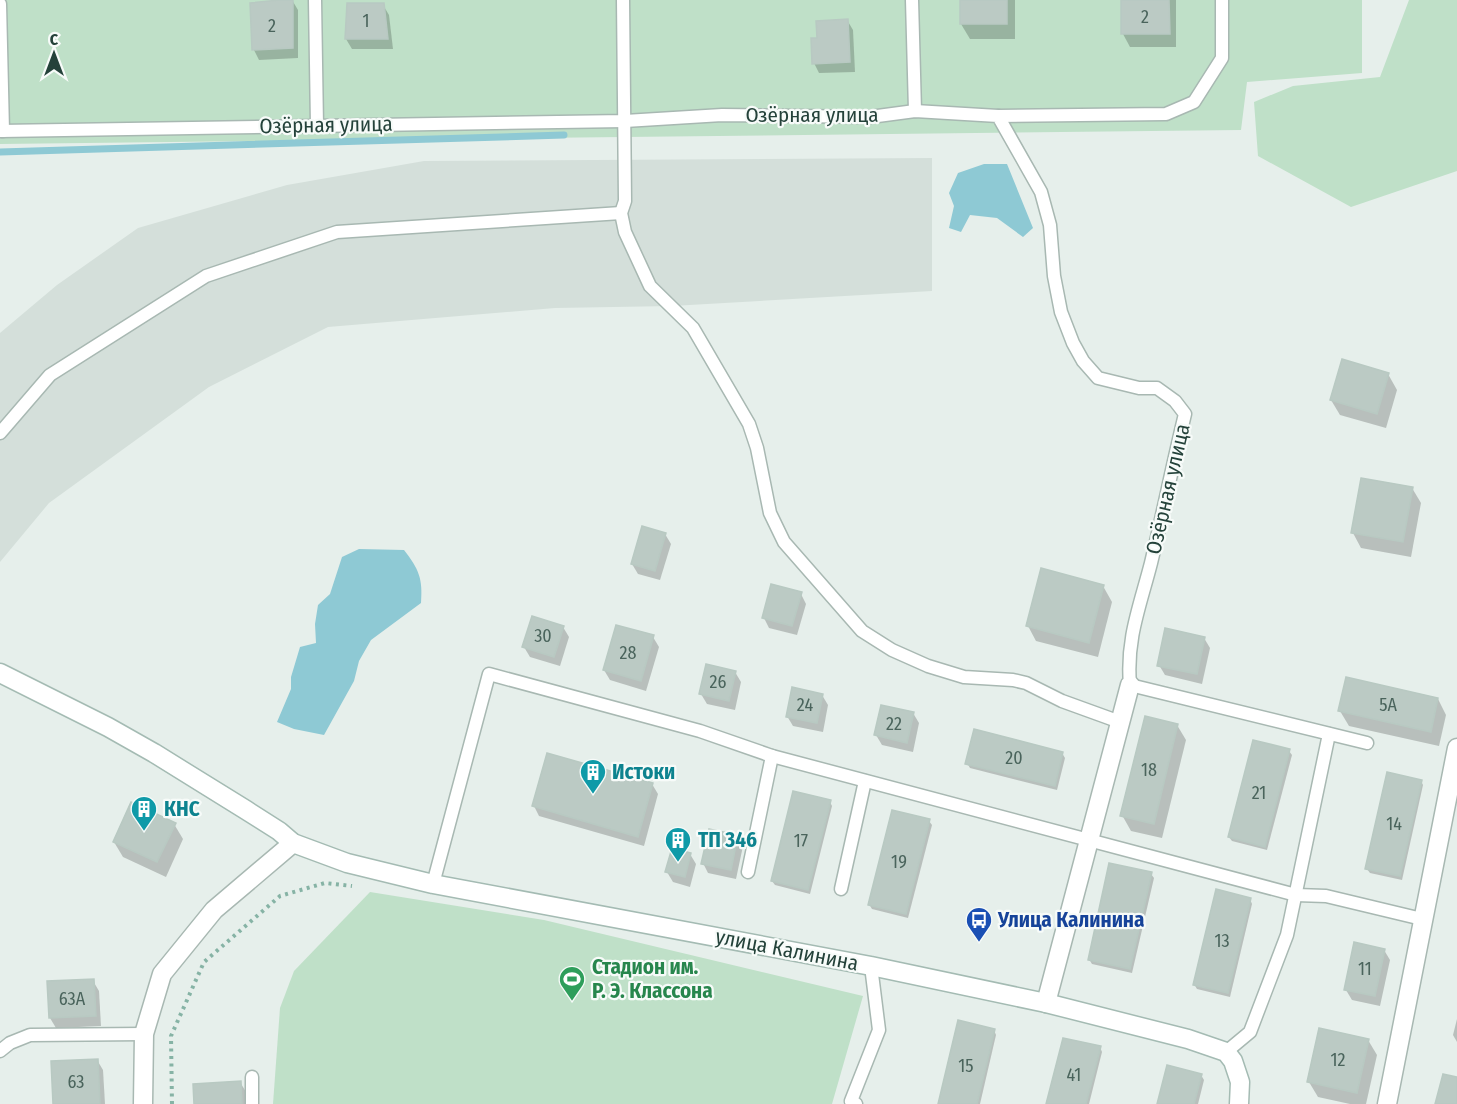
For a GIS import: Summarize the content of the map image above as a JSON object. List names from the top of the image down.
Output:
{
  "streets": {
    "street": ["улица Калинина"],
    "lane": ["Озёрная улица"]
  },
  "places": {
    "building": ["Истоки", "КНС", "ТП 346"],
    "bus stop": ["Улица Калинина"],
    "sports": ["Стадион им. Р. Э. Классона"]
  },
  "house_numbers": [
    "2",
    "1",
    "2",
    "30",
    "28",
    "26",
    "24",
    "5А",
    "22",
    "20",
    "18",
    "21",
    "14",
    "17",
    "19",
    "13",
    "11",
    "63А",
    "12",
    "15",
    "41",
    "63"
  ],
  "north": "top"
}
